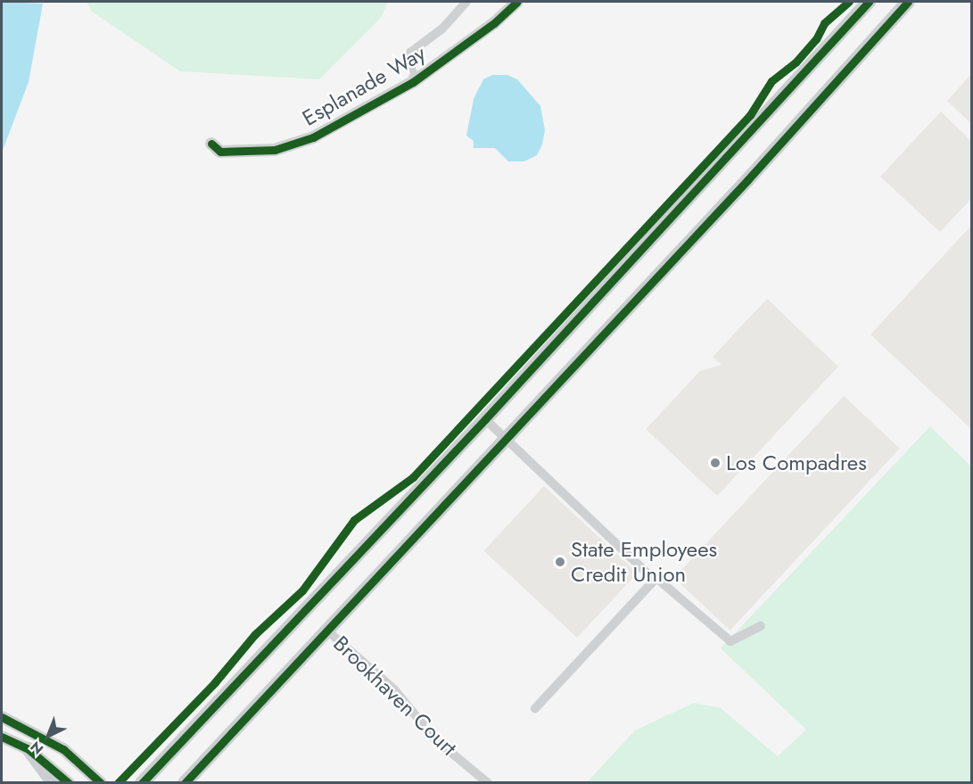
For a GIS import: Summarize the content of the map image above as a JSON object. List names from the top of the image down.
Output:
{
  "streets": {
    "street": ["Esplanade Way", "Brookhaven Court"]
  },
  "places": ["Los Compadres", "State Employees Credit Union"],
  "north": "bottom left"
}
